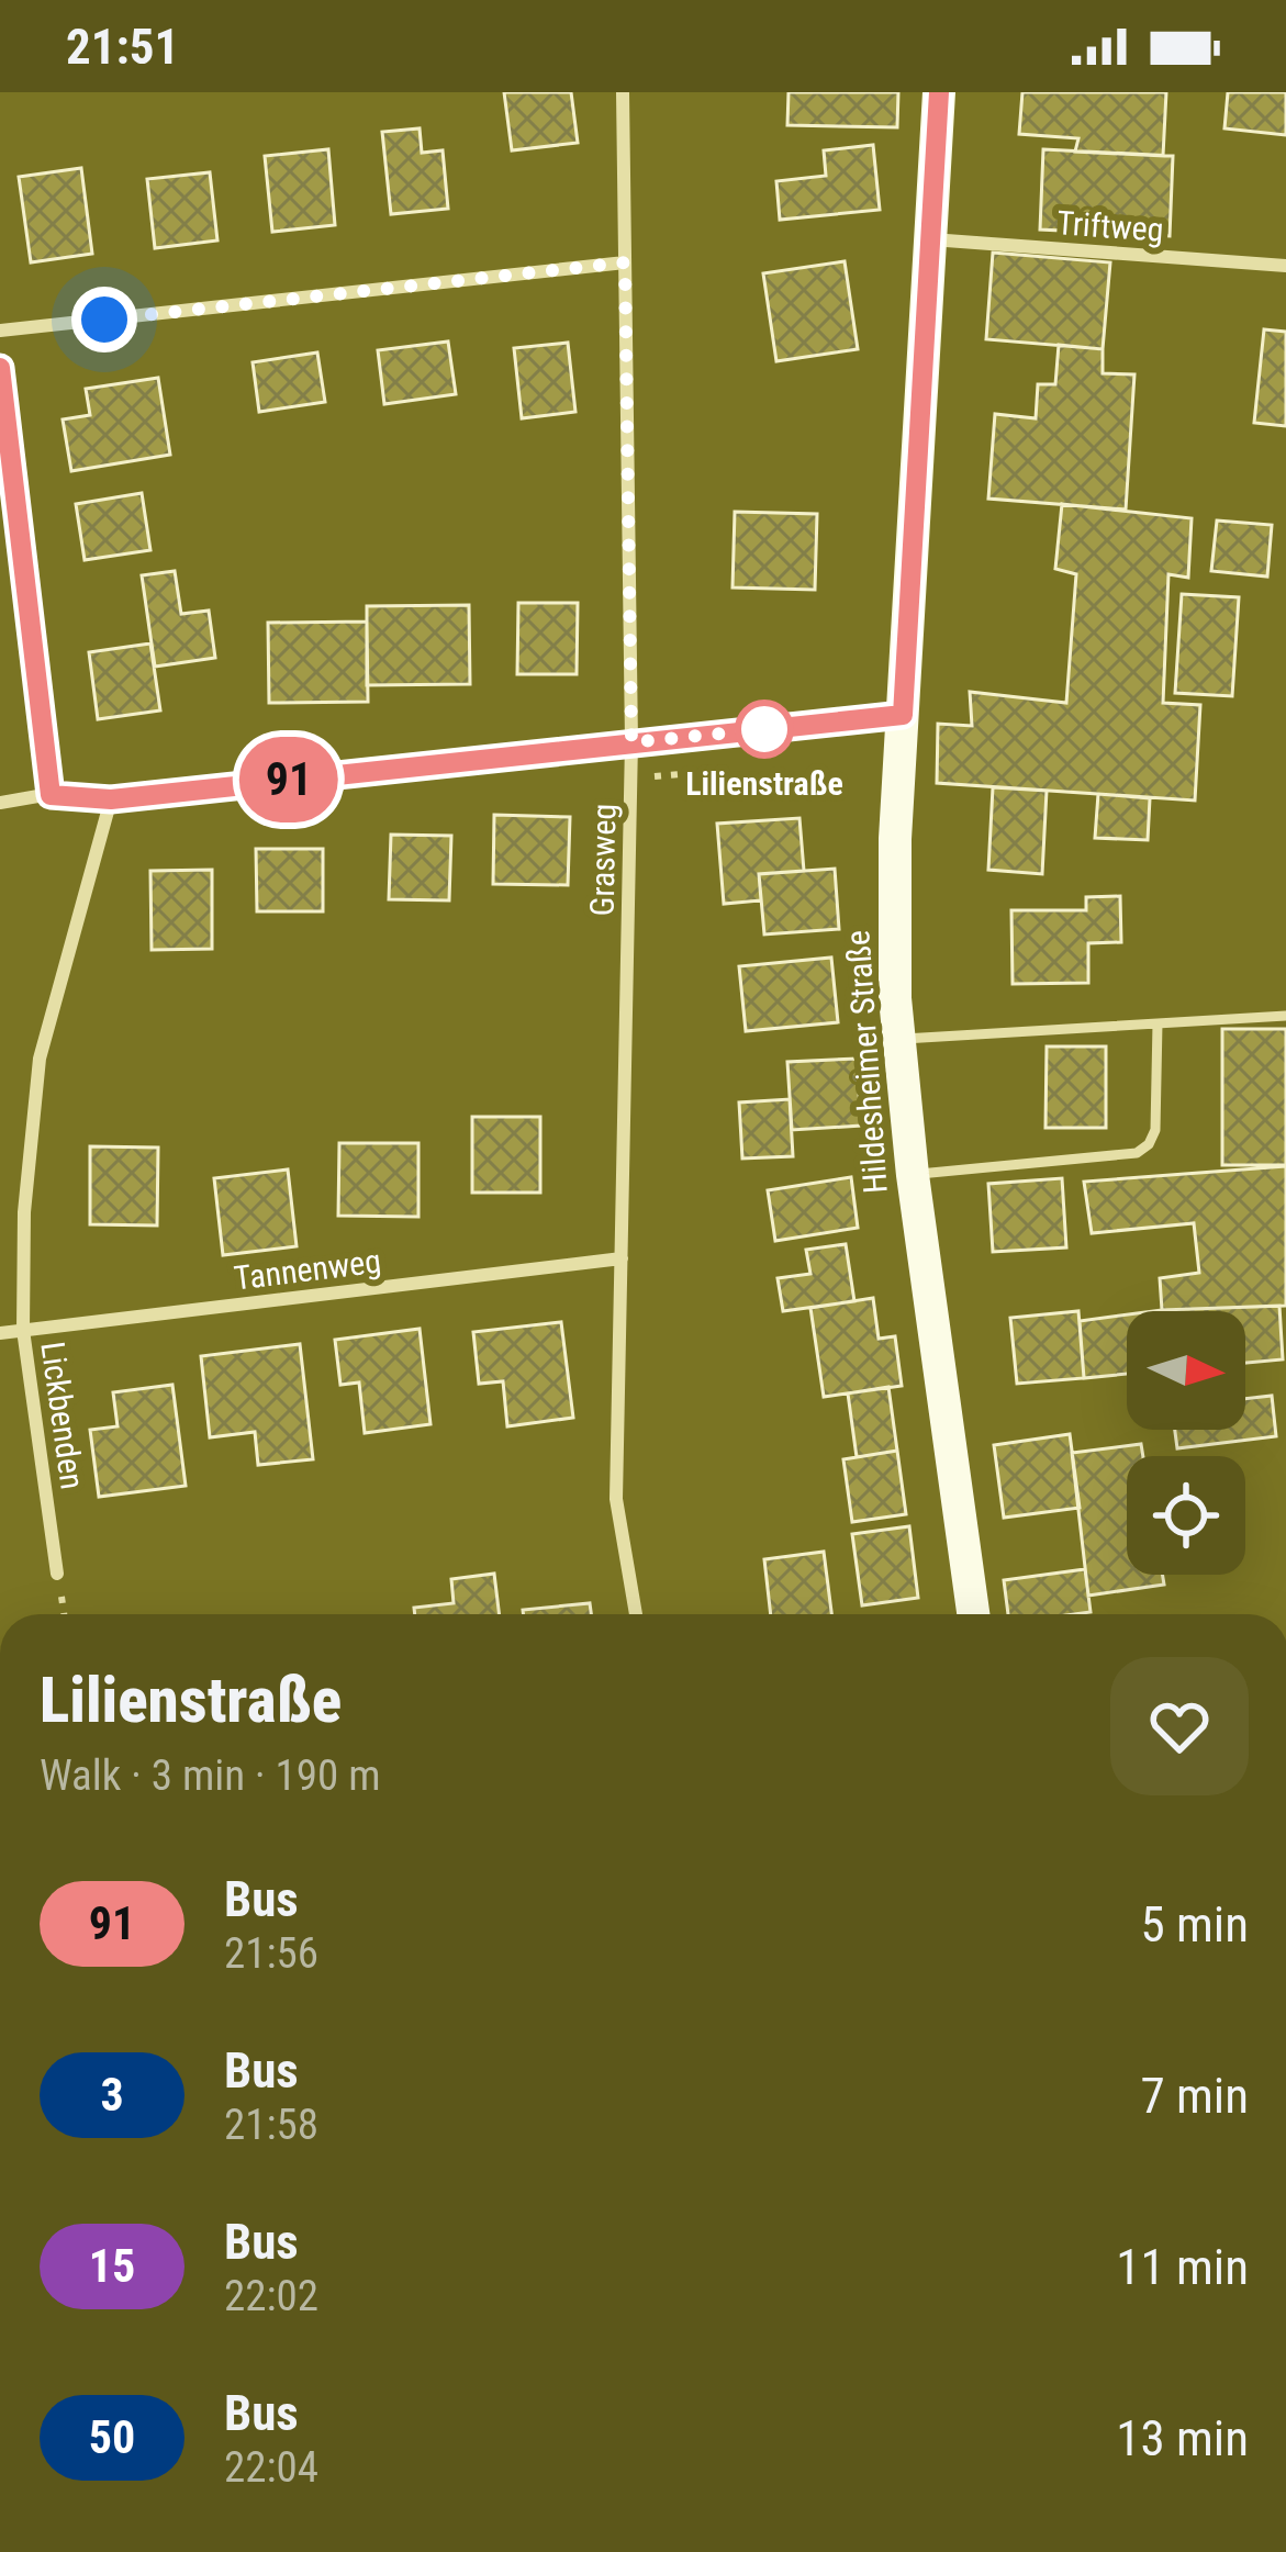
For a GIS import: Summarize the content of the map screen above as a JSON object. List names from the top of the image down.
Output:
{
  "streets": {
    "main road": ["Hildesheimer Straße"],
    "street": [
      "Triftweg",
      "Grasweg",
      "Tannenweg",
      "Lickbenden"
    ]
  },
  "crossings": [
    ["Triftweg", "Hildesheimer Straße"],
    ["Grasweg", "Tannenweg"],
    ["Tannenweg", "Lickbenden"]
  ],
  "places": ["Lilienstraße"],
  "lines": ["bus line 91"],
  "north": "right",
  "page": {
    "status": "21:51",
    "on_map": "91",
    "heading": ["Lilienstraße", "Walk · 3 min · 190 m"],
    "list": [
      {
        "mark": "91",
        "name": "Bus",
        "note": "21:56",
        "value": "5 min"
      },
      {
        "mark": "3",
        "name": "Bus",
        "note": "21:58",
        "value": "7 min"
      },
      {
        "mark": "15",
        "name": "Bus",
        "note": "22:02",
        "value": "11 min"
      },
      {
        "mark": "50",
        "name": "Bus",
        "note": "22:04",
        "value": "13 min"
      }
    ]
  }
}
